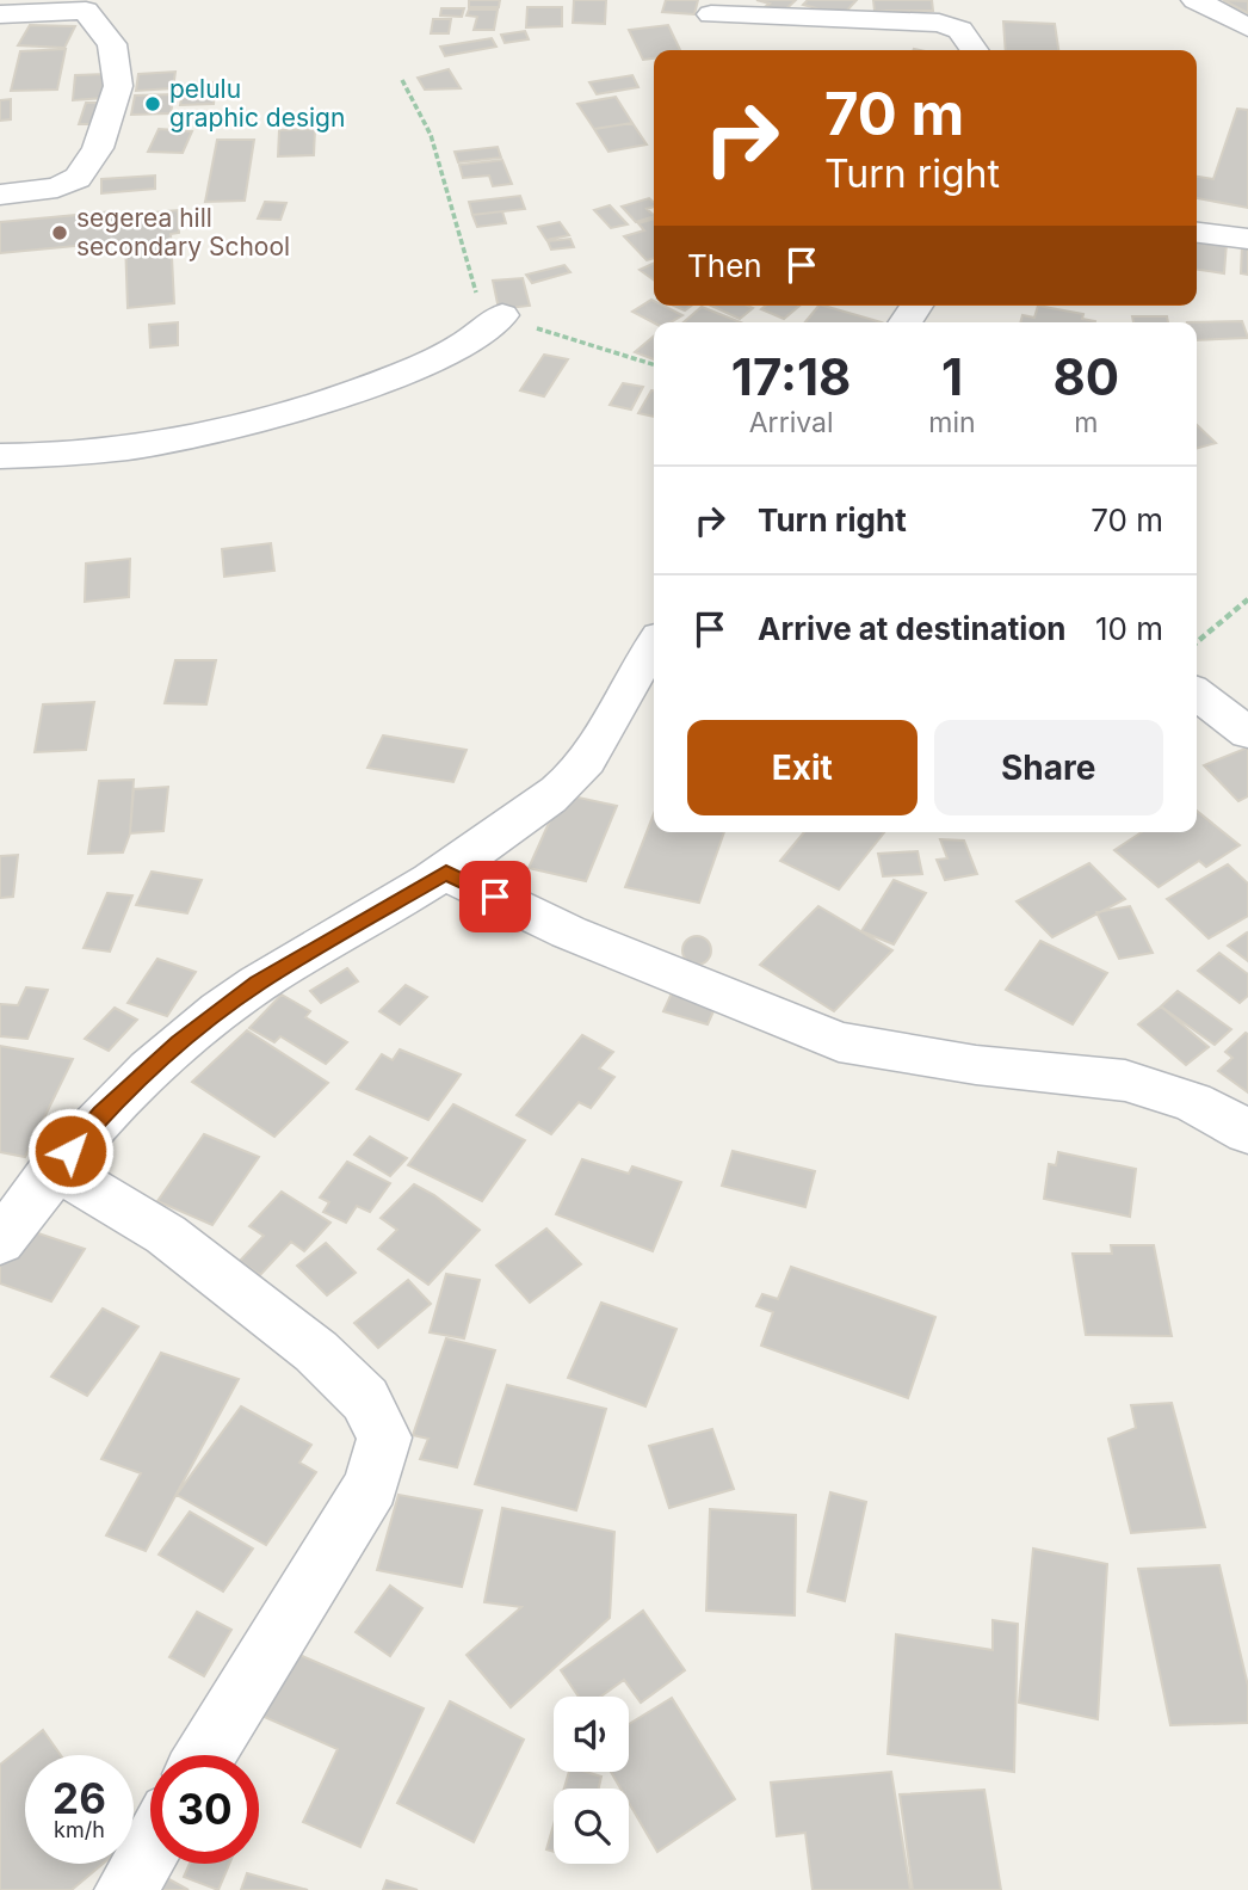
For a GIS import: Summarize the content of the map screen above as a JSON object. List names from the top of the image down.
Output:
{
  "places": ["pelulu graphic design", "segerea hill secondary School"],
  "page": {
    "turn": ["70 m", "Turn right"],
    "then": "Then",
    "eta": [
      "17:18",
      "Arrival",
      "1",
      "min",
      "80",
      "m"
    ],
    "list": [
      {
        "name": "Turn right",
        "value": "70 m"
      },
      {
        "name": "Arrive at destination",
        "value": "10 m"
      }
    ],
    "buttons": ["Exit", "Share"],
    "speed": "26 km/h",
    "limit": "30"
  }
}
